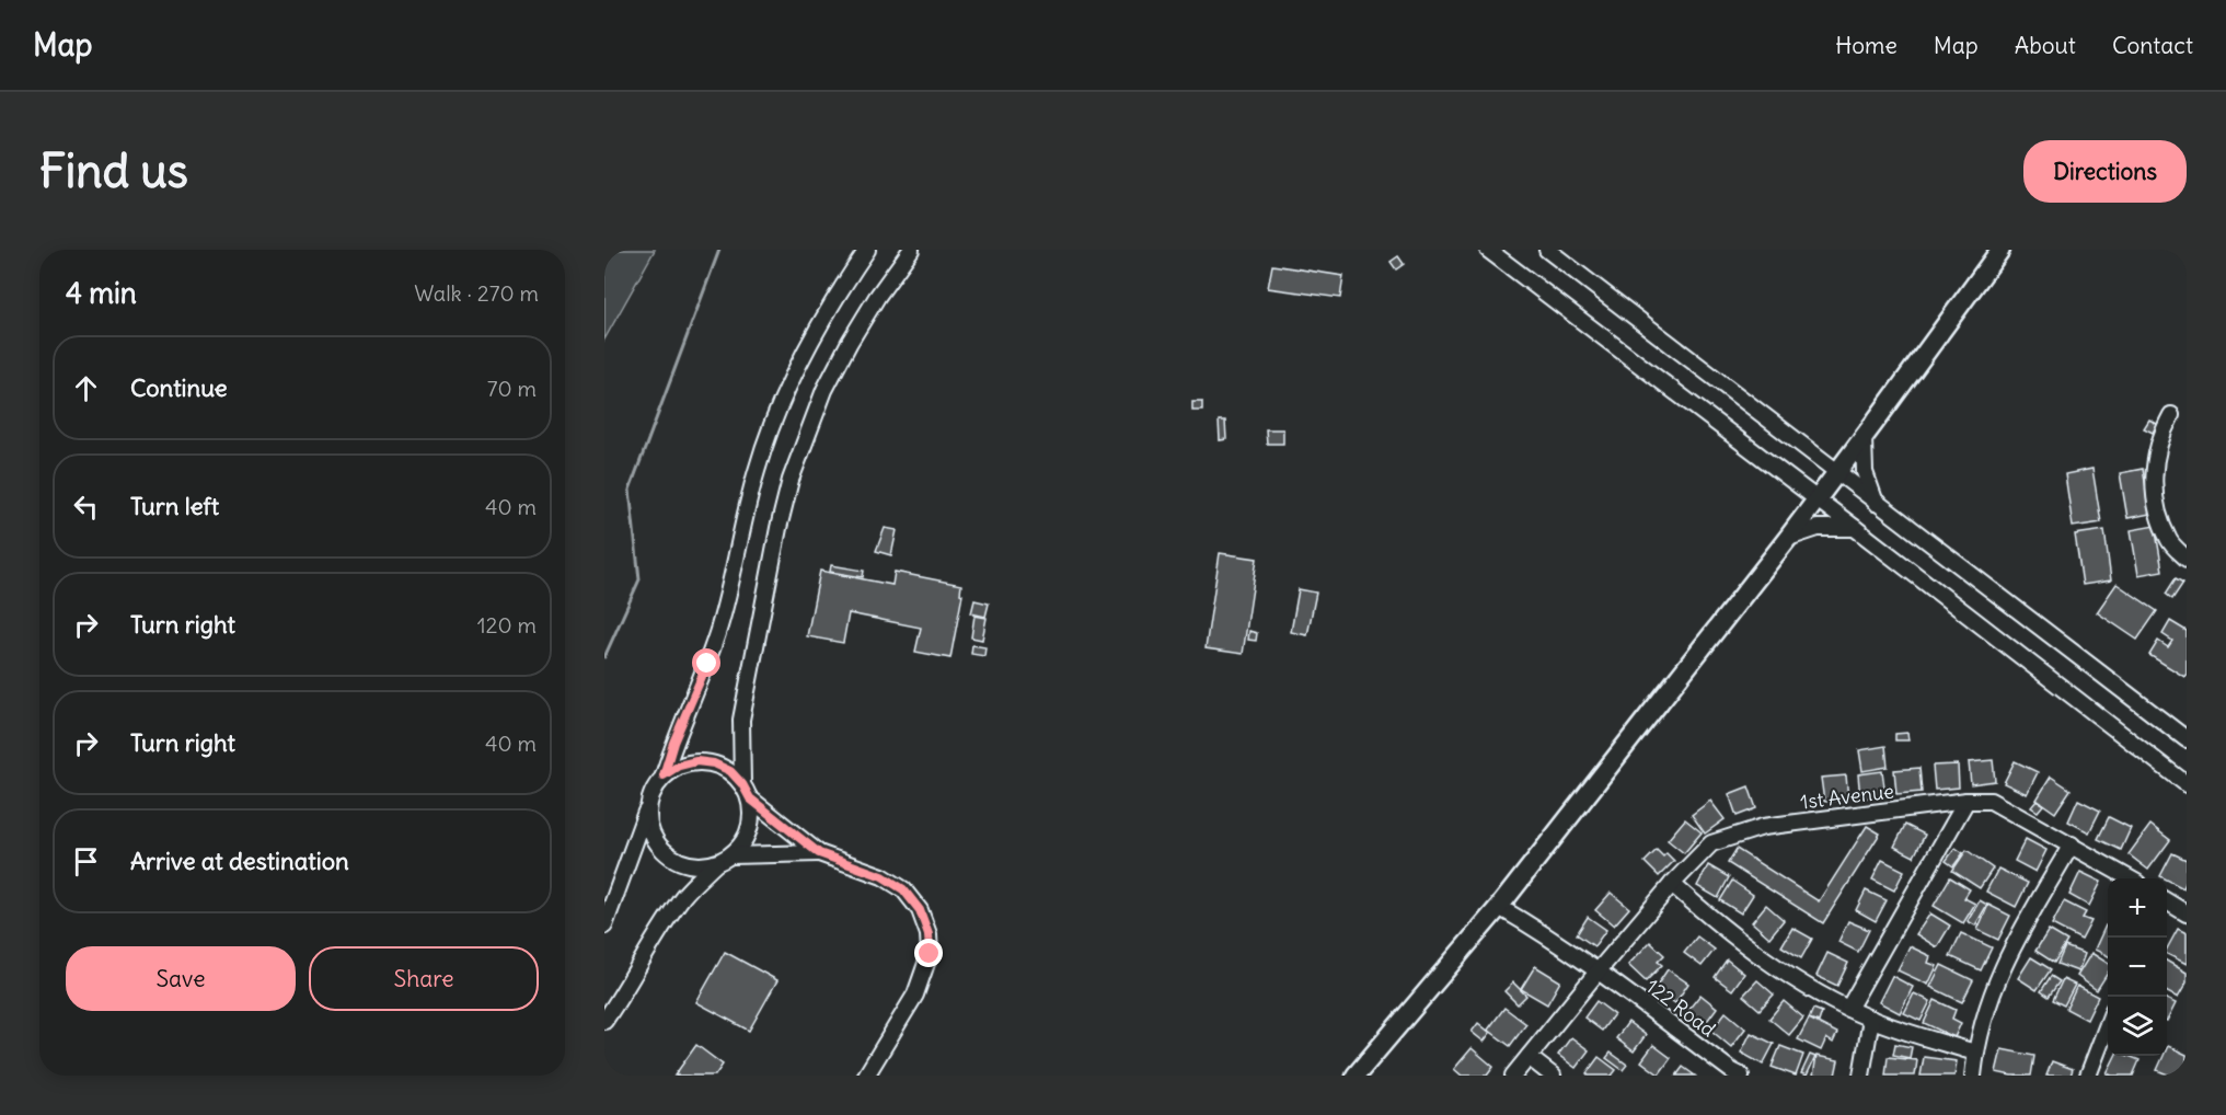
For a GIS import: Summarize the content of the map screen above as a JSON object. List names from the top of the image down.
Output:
{
  "streets": {
    "street": ["1st Avenue", "122 Road"]
  },
  "crossings": [
    ["1st Avenue", "122 Road"]
  ],
  "page": {
    "header": "Map",
    "nav": [
      "Home",
      "Map",
      "About",
      "Contact"
    ],
    "buttons": [
      "Directions",
      ["Save", "Share"]
    ],
    "title": "Find us",
    "heading": ["4 min", "Walk · 270 m"],
    "list": [
      ["Continue", "70 m"],
      ["Turn left", "40 m"],
      ["Turn right", "120 m"],
      ["Turn right", "40 m"],
      "Arrive at destination"
    ],
    "map_buttons": ["+", "−"]
  }
}
